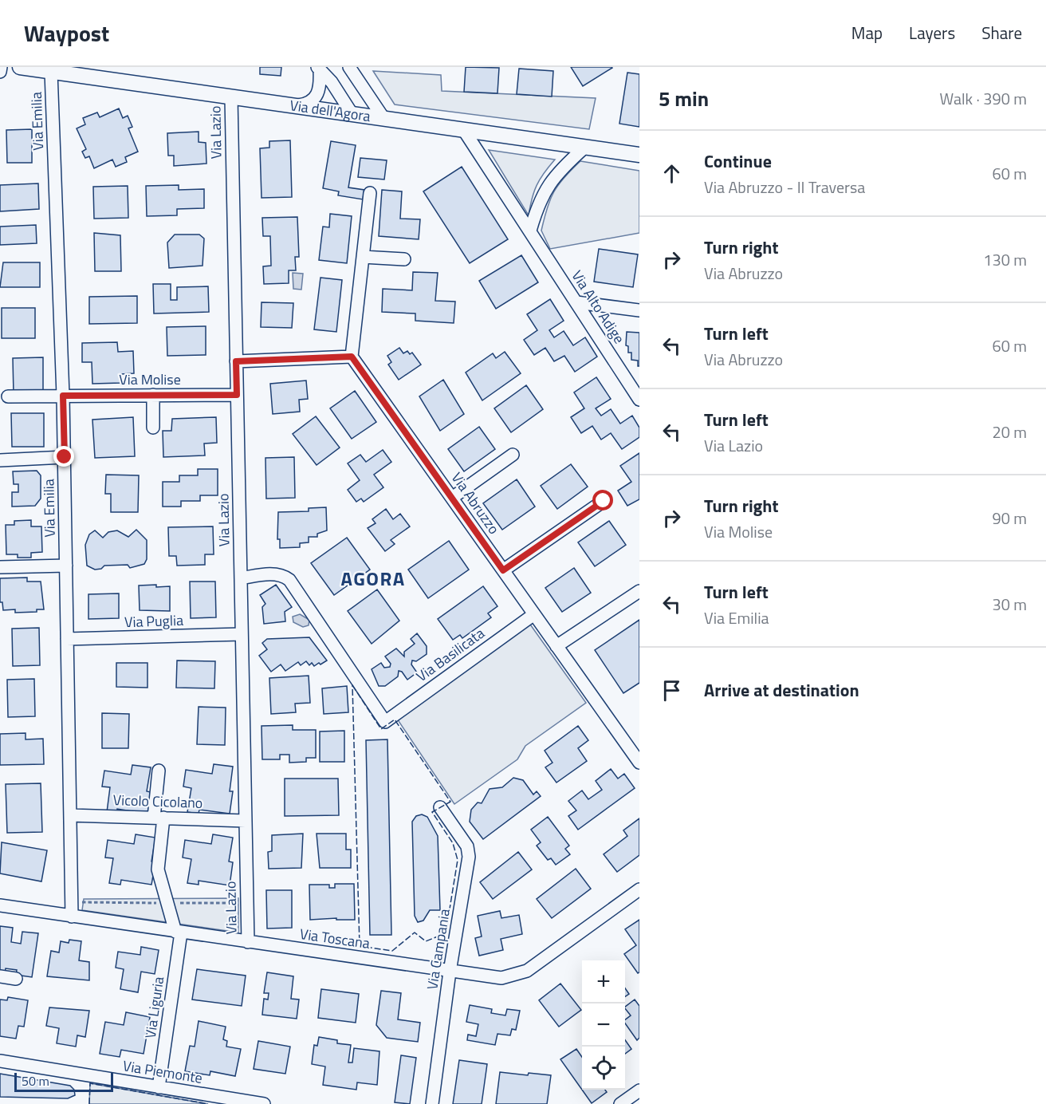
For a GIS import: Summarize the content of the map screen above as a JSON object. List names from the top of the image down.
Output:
{
  "streets": {
    "street": [
      "Via dell'Agora",
      "Via Emilia",
      "Via Lazio",
      "Via Alto Adige",
      "Via Molise",
      "Via Abruzzo",
      "Via Puglia",
      "Via Basilicata",
      "Vicolo Cicolano",
      "Via Toscana",
      "Via Campania",
      "Via Liguria",
      "Via Piemonte"
    ]
  },
  "crossings": [
    ["Via dell'Agora", "Via Emilia"],
    ["Via dell'Agora", "Via Lazio"],
    ["Via dell'Agora", "Via Alto Adige"],
    ["Via Emilia", "Via Molise"],
    ["Via Emilia", "Via Puglia"],
    ["Via Emilia", "Vicolo Cicolano"],
    ["Via Emilia", "Via Toscana"],
    ["Via Lazio", "Via Molise"],
    ["Via Lazio", "Via Puglia"],
    ["Via Lazio", "Via Basilicata"],
    ["Via Lazio", "Vicolo Cicolano"],
    ["Via Lazio", "Via Toscana"],
    ["Via Abruzzo", "Via Basilicata"],
    ["Via Toscana", "Via Campania"],
    ["Via Toscana", "Via Liguria"],
    ["Via Liguria", "Via Piemonte"]
  ],
  "districts": ["AGORA"],
  "scale_bar": "50 m",
  "page": {
    "header": "Waypost",
    "nav": ["Map", "Layers", "Share"],
    "heading": ["5 min", "Walk · 390 m"],
    "list": [
      ["Continue", "Via Abruzzo - II Traversa", "60 m"],
      ["Turn right", "Via Abruzzo", "130 m"],
      ["Turn left", "Via Abruzzo", "60 m"],
      ["Turn left", "Via Lazio", "20 m"],
      ["Turn right", "Via Molise", "90 m"],
      ["Turn left", "Via Emilia", "30 m"],
      "Arrive at destination"
    ],
    "map_buttons": ["+", "−"],
    "scale": "50 m"
  }
}
